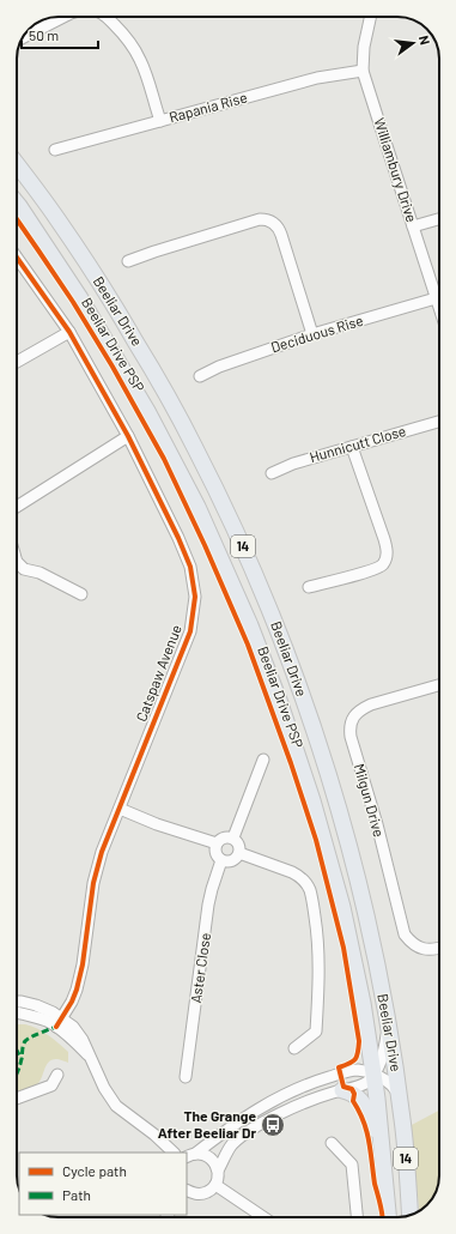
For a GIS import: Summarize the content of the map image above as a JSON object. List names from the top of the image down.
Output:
{
  "streets": {
    "highway": ["Beeliar Drive", "14"],
    "street": [
      "Rapania Rise",
      "Williambury Drive",
      "Deciduous Rise",
      "Hunnicutt Close",
      "Catspaw Avenue",
      "Milgun Drive",
      "Aster Close"
    ],
    "cycle path": ["Beeliar Drive PSP"]
  },
  "crossings": [
    ["Rapania Rise", "Williambury Drive"],
    ["Williambury Drive", "Deciduous Rise"]
  ],
  "places": {
    "bus stop": ["The Grange After Beeliar Dr"]
  },
  "legend": ["Cycle path", "Path"],
  "scale_bar": "50 m",
  "north": "right"
}
